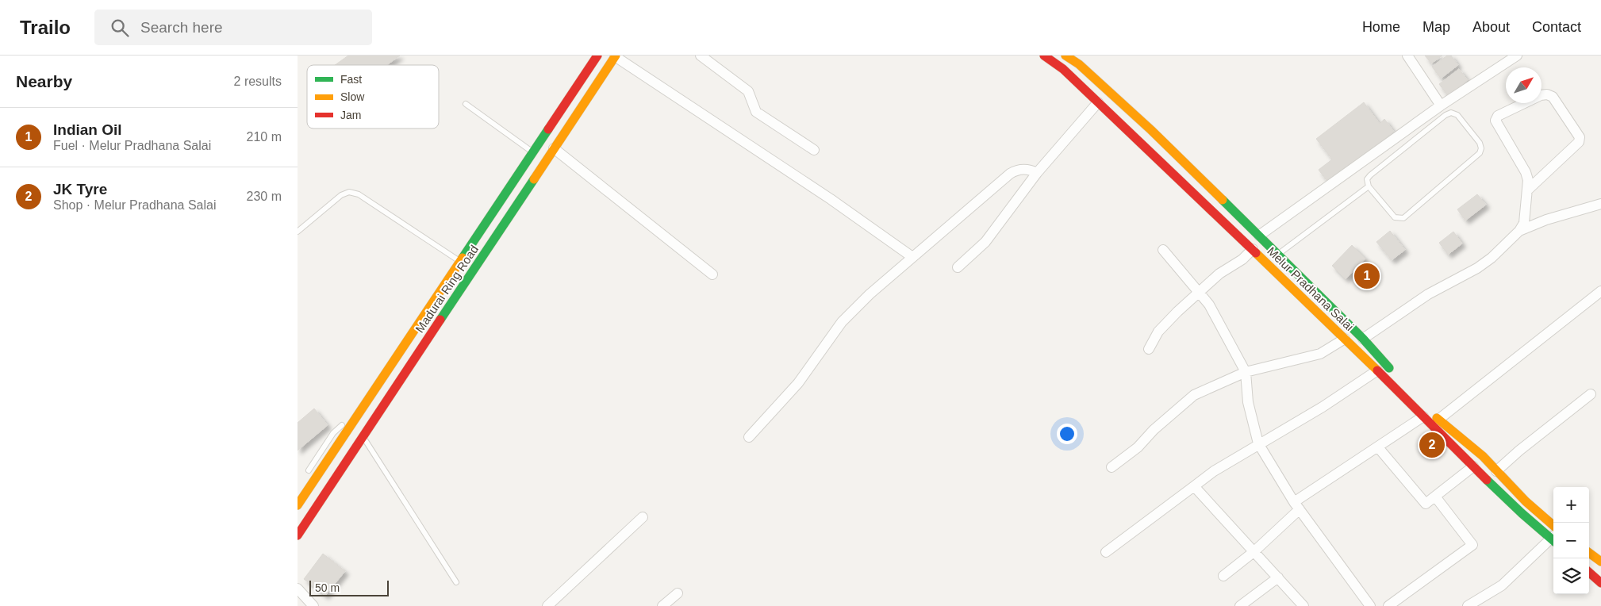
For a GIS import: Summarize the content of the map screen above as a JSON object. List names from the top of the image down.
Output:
{
  "streets": {
    "main road": ["Madurai Ring Road", "Melur Pradhana Salai"]
  },
  "legend": ["Fast", "Slow", "Jam"],
  "scale_bar": "50 m",
  "north": "top right",
  "page": {
    "header": "Trailo",
    "search": "Search here",
    "nav": [
      "Home",
      "Map",
      "About",
      "Contact"
    ],
    "heading": ["Nearby", "2 results"],
    "list": [
      {
        "mark": "1",
        "name": "Indian Oil",
        "note": "Fuel · Melur Pradhana Salai",
        "value": "210 m"
      },
      {
        "mark": "2",
        "name": "JK Tyre",
        "note": "Shop · Melur Pradhana Salai",
        "value": "230 m"
      }
    ],
    "pins": ["1", "2"],
    "map_buttons": ["+", "−"],
    "scale": "50 m"
  }
}
